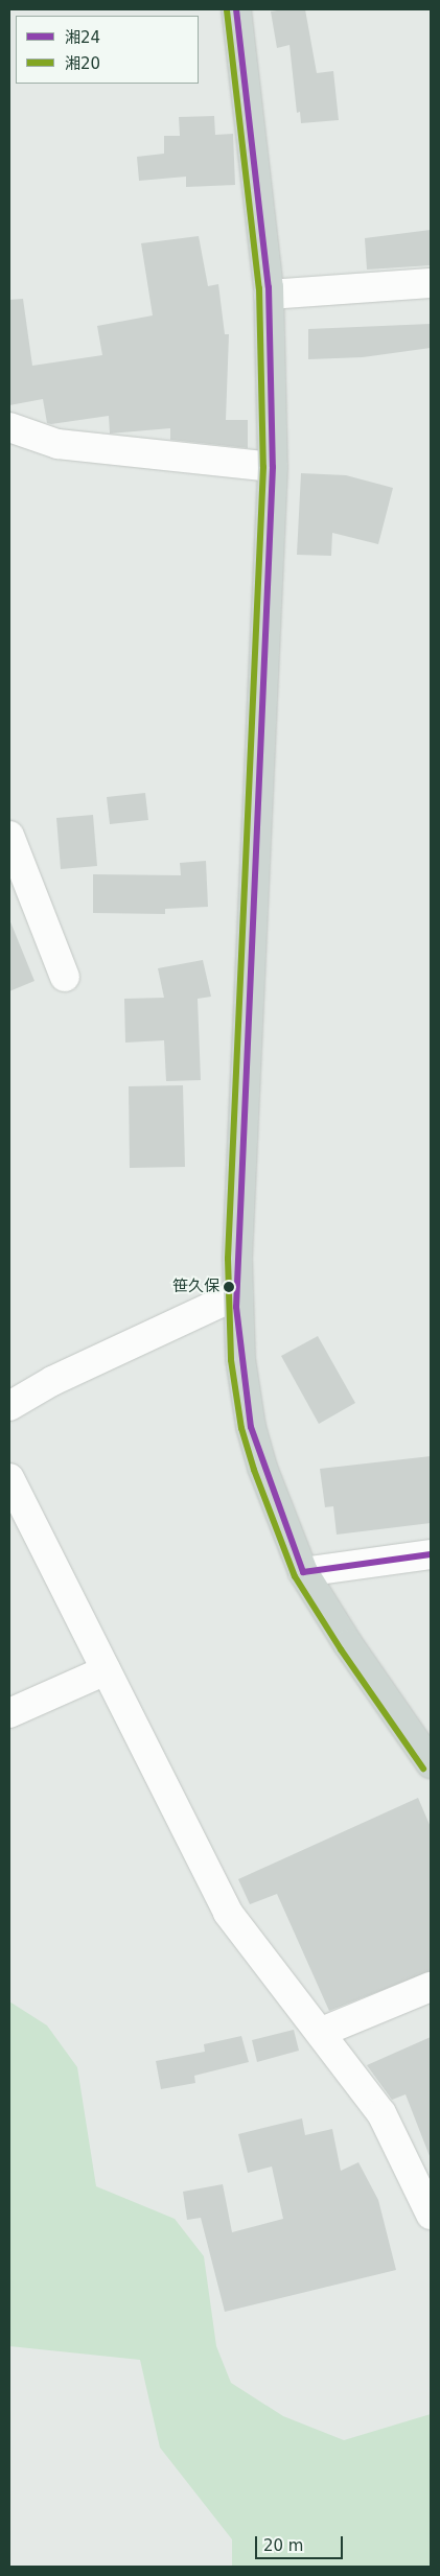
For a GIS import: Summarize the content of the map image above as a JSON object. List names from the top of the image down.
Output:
{
  "places": ["笹久保"],
  "lines": ["transit line 湘24", "transit line 湘20"],
  "legend": ["湘24", "湘20"],
  "scale_bar": "20 m"
}
